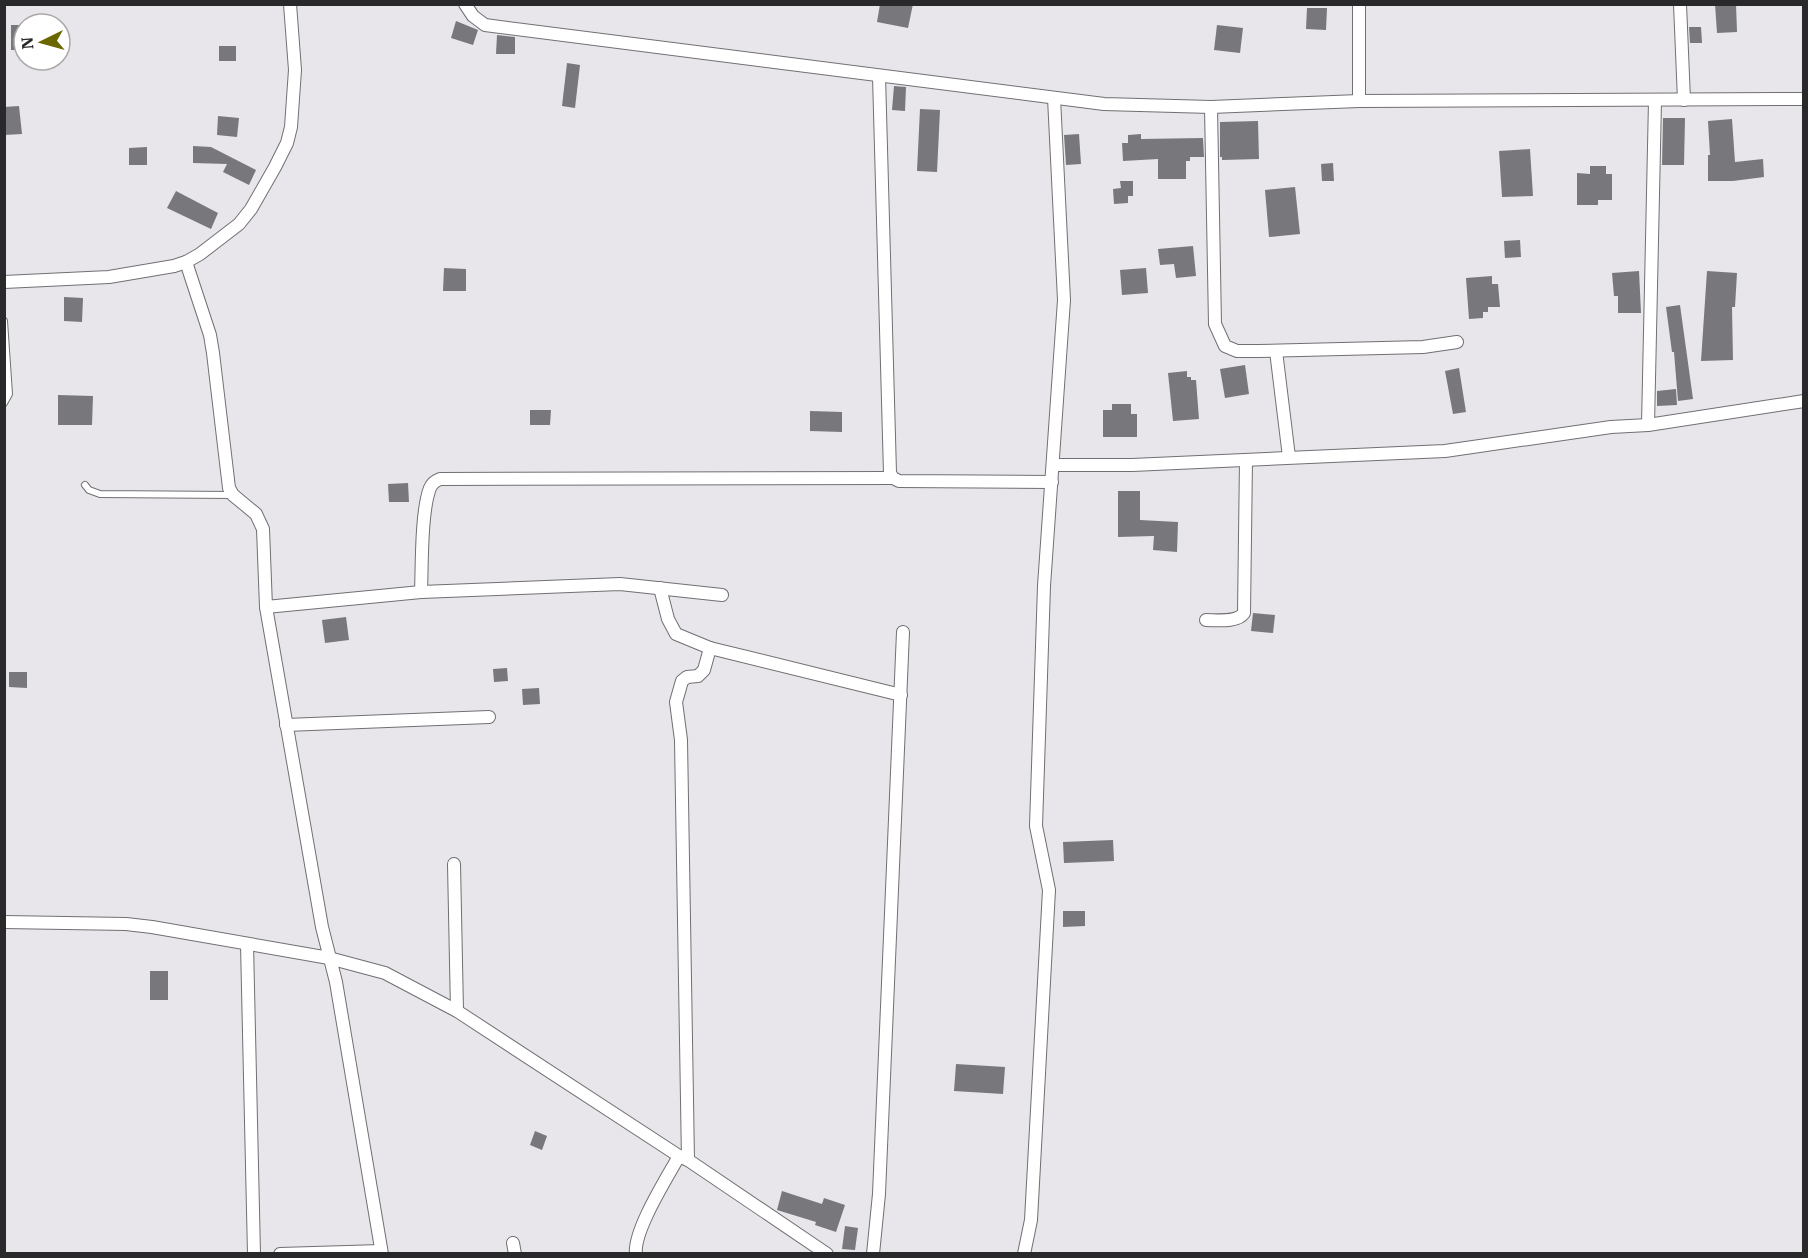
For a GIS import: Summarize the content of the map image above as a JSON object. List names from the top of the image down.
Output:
{
  "north": "left"
}
